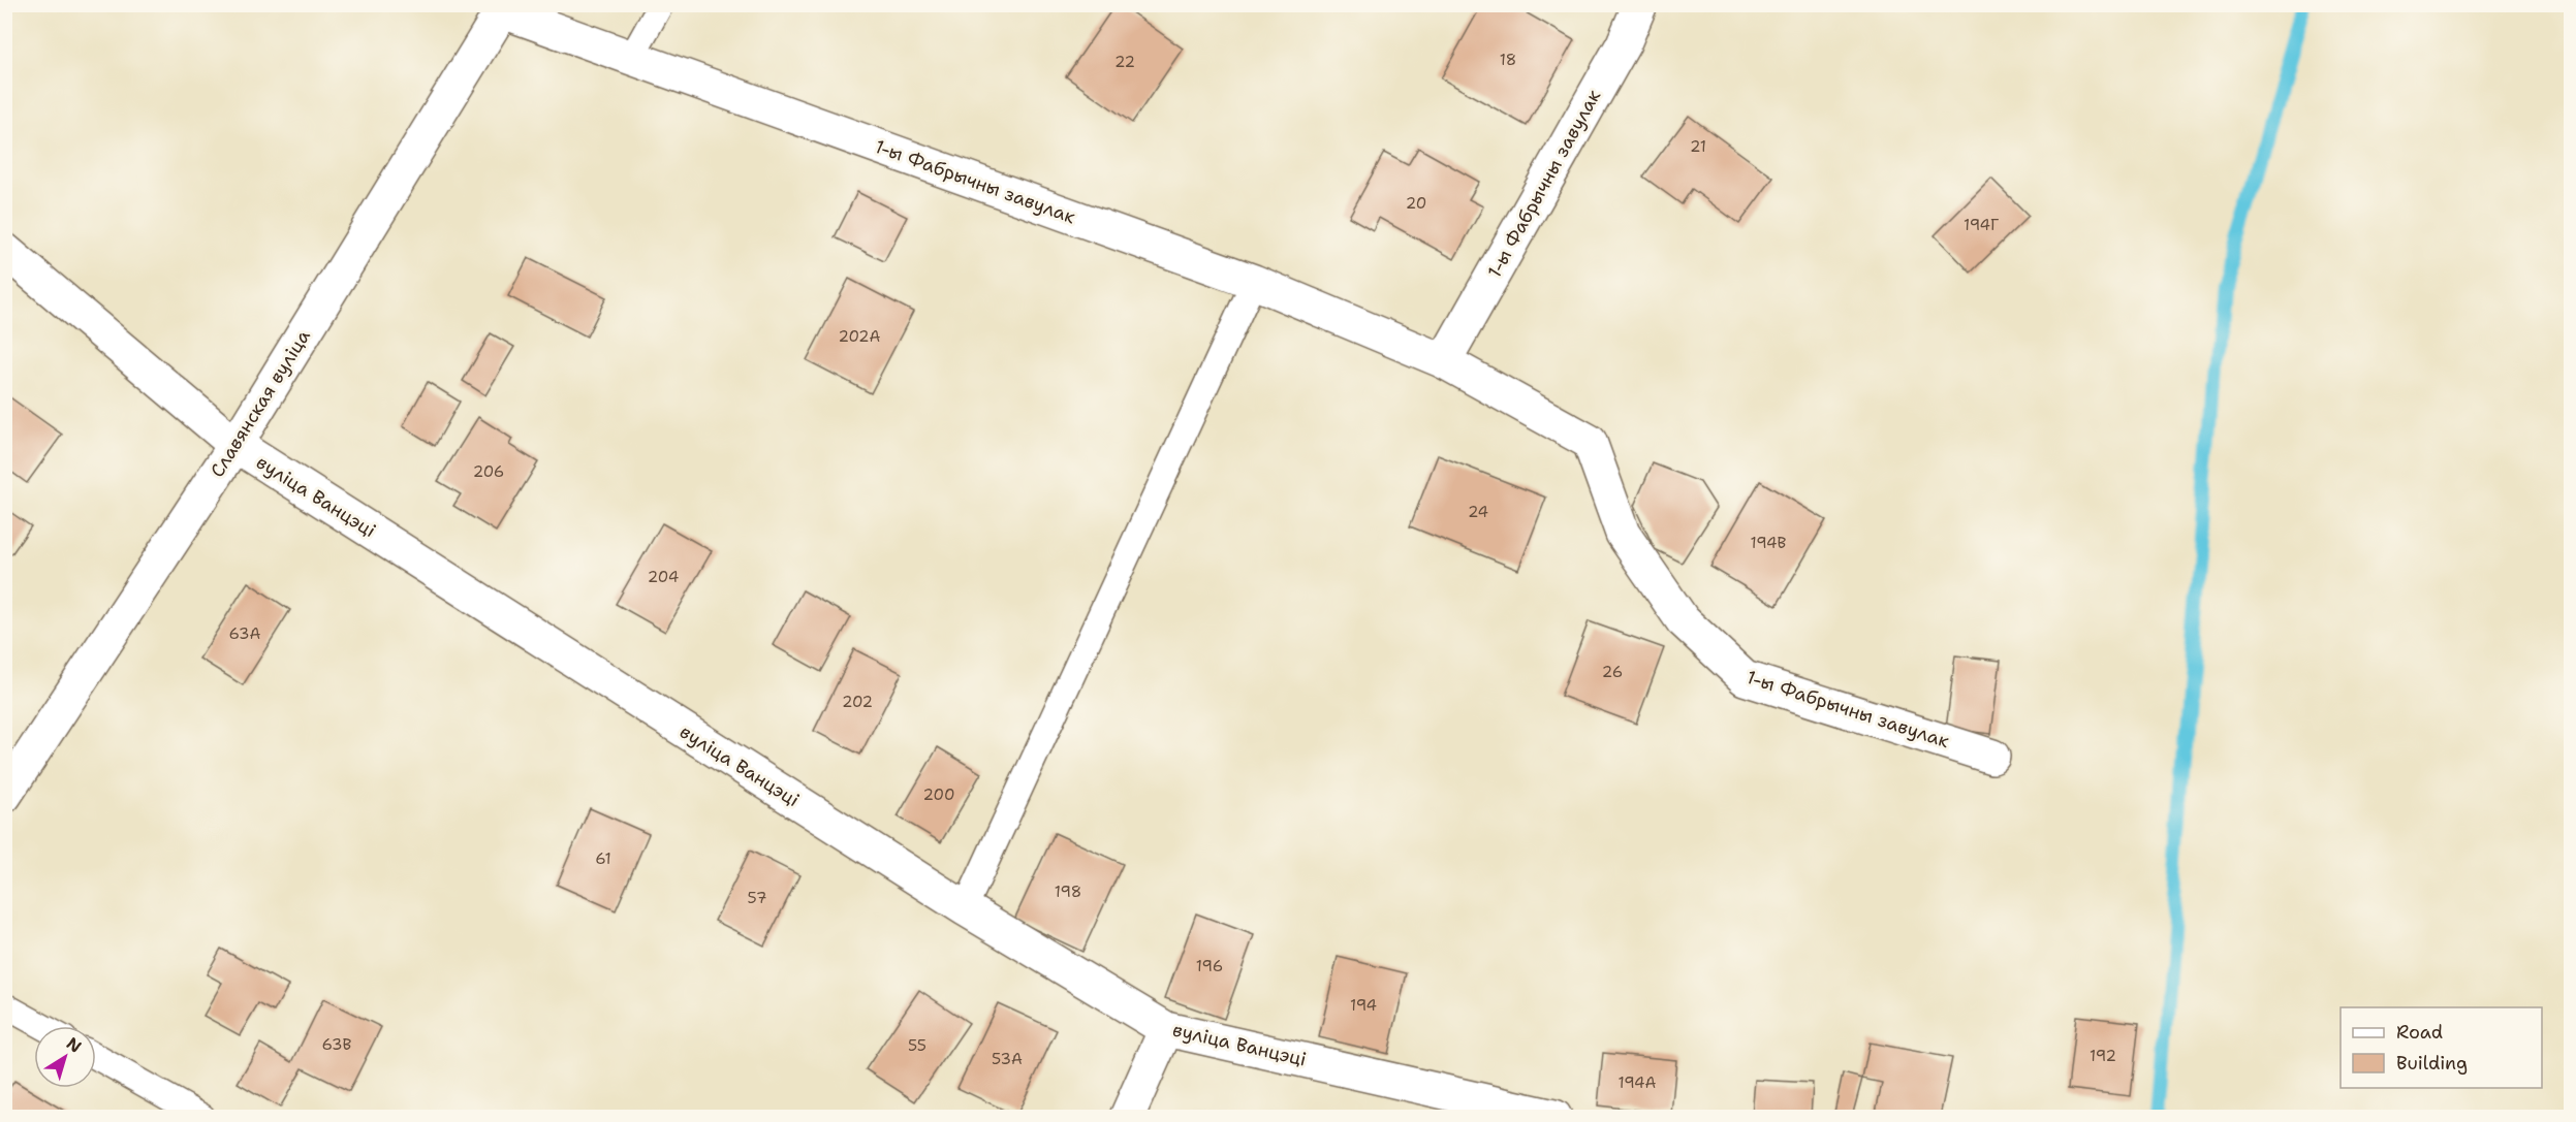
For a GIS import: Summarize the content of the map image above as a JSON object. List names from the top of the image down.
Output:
{
  "streets": {
    "street": ["1-ы Фабрычны завулак", "Славянская вуліца", "вуліца Ванцэці"]
  },
  "crossings": [
    ["1-ы Фабрычны завулак", "Славянская вуліца"],
    ["Славянская вуліца", "вуліца Ванцэці"]
  ],
  "house_numbers": [
    "18",
    "22",
    "21",
    "20",
    "194Г",
    "202А",
    "206",
    "24",
    "194В",
    "204",
    "63А",
    "26",
    "202",
    "200",
    "61",
    "198",
    "57",
    "196",
    "194",
    "63В",
    "55",
    "192",
    "53А",
    "194А"
  ],
  "legend": ["Road", "Building"],
  "north": "top right"
}
